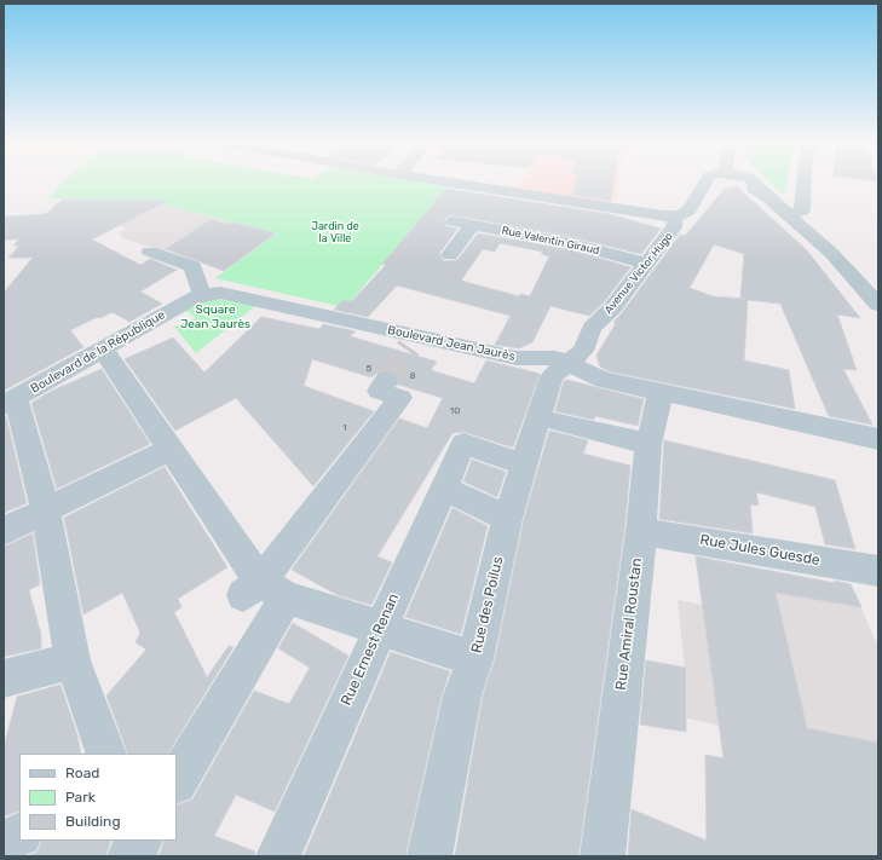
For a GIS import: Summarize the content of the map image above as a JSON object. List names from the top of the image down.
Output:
{
  "streets": {
    "street": [
      "Rue Valentin Giraud",
      "Avenue Victor Hugo",
      "Boulevard Jean Jaurès",
      "Boulevard de la République",
      "Rue Jules Guesde",
      "Rue des Poilus",
      "Rue Amiral Roustan",
      "Rue Ernest Renan"
    ]
  },
  "crossings": [
    ["Rue Valentin Giraud", "Avenue Victor Hugo"],
    ["Avenue Victor Hugo", "Boulevard Jean Jaurès"],
    ["Avenue Victor Hugo", "Rue des Poilus"],
    ["Boulevard Jean Jaurès", "Boulevard de la République"],
    ["Boulevard Jean Jaurès", "Rue des Poilus"],
    ["Boulevard Jean Jaurès", "Rue Amiral Roustan"],
    ["Rue Jules Guesde", "Rue Amiral Roustan"],
    ["Rue des Poilus", "Rue Ernest Renan"]
  ],
  "parks": ["Jardin de la Ville", "Square Jean Jaurès"],
  "house_numbers": [
    "5",
    "8",
    "10",
    "1"
  ],
  "legend": ["Road", "Park", "Building"]
}
